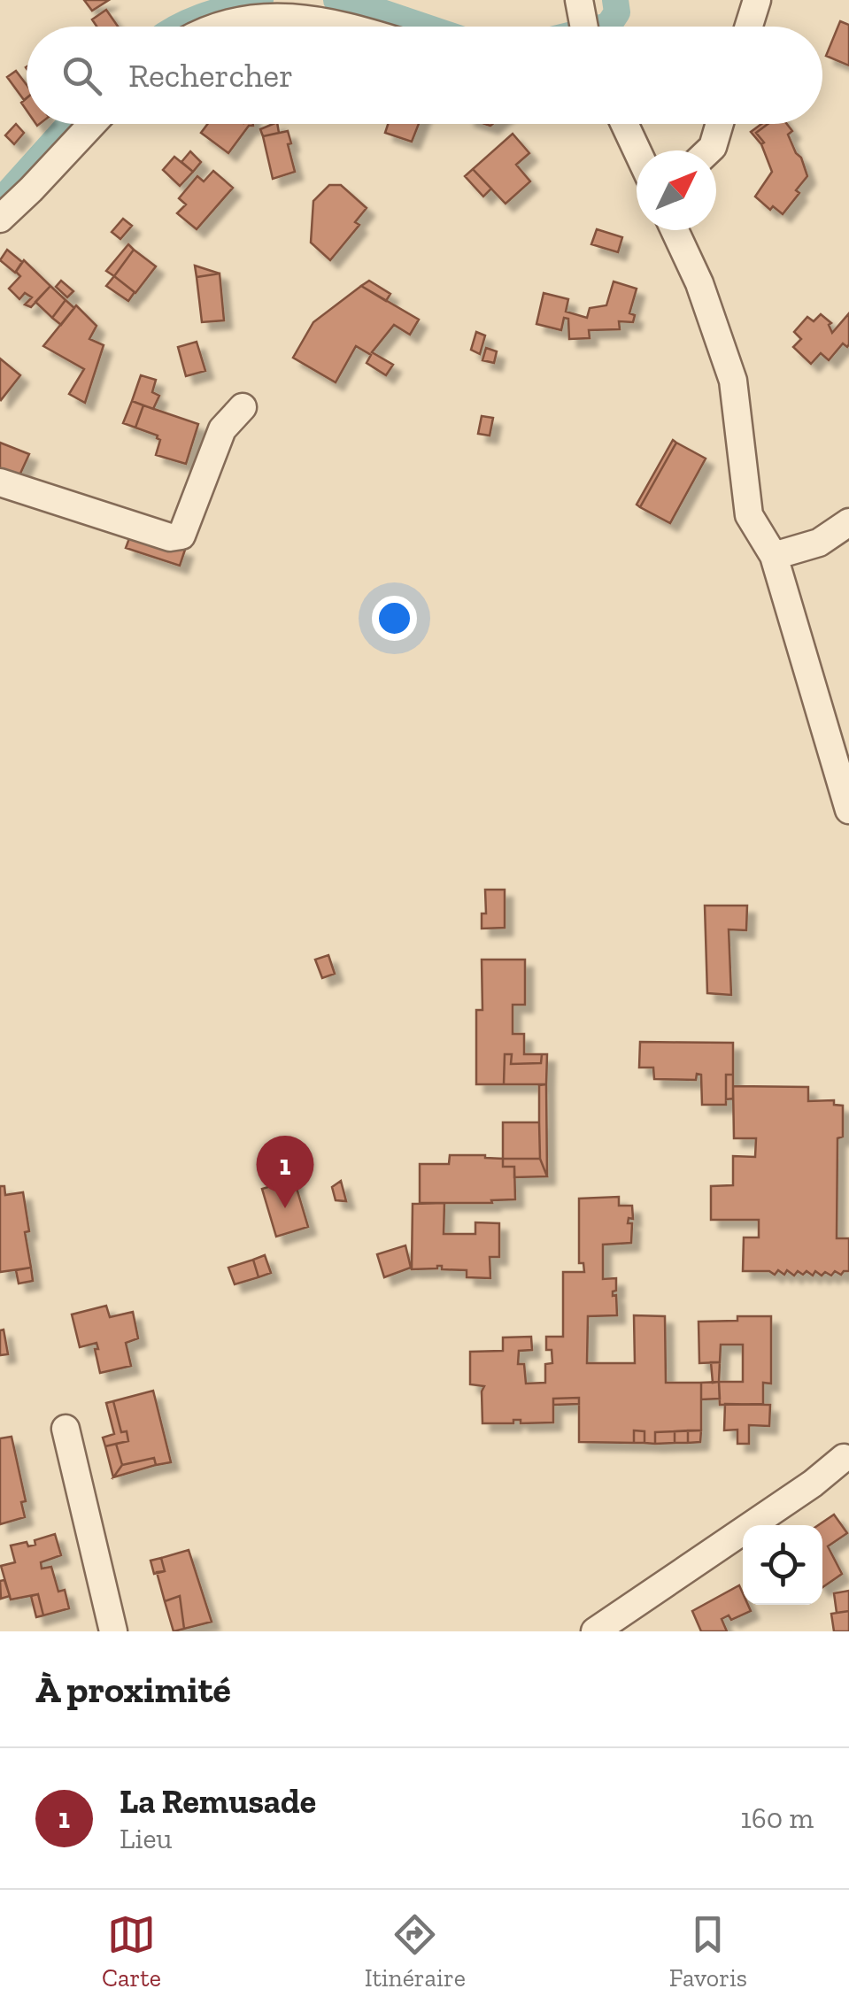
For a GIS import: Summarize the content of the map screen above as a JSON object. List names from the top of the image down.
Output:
{
  "north": "top right",
  "page": {
    "search": "Rechercher",
    "pins": "1",
    "heading": "À proximité",
    "list": [
      {
        "mark": "1",
        "name": "La Remusade",
        "note": "Lieu",
        "value": "160 m"
      }
    ],
    "nav": ["Carte", "Itinéraire", "Favoris"]
  }
}
